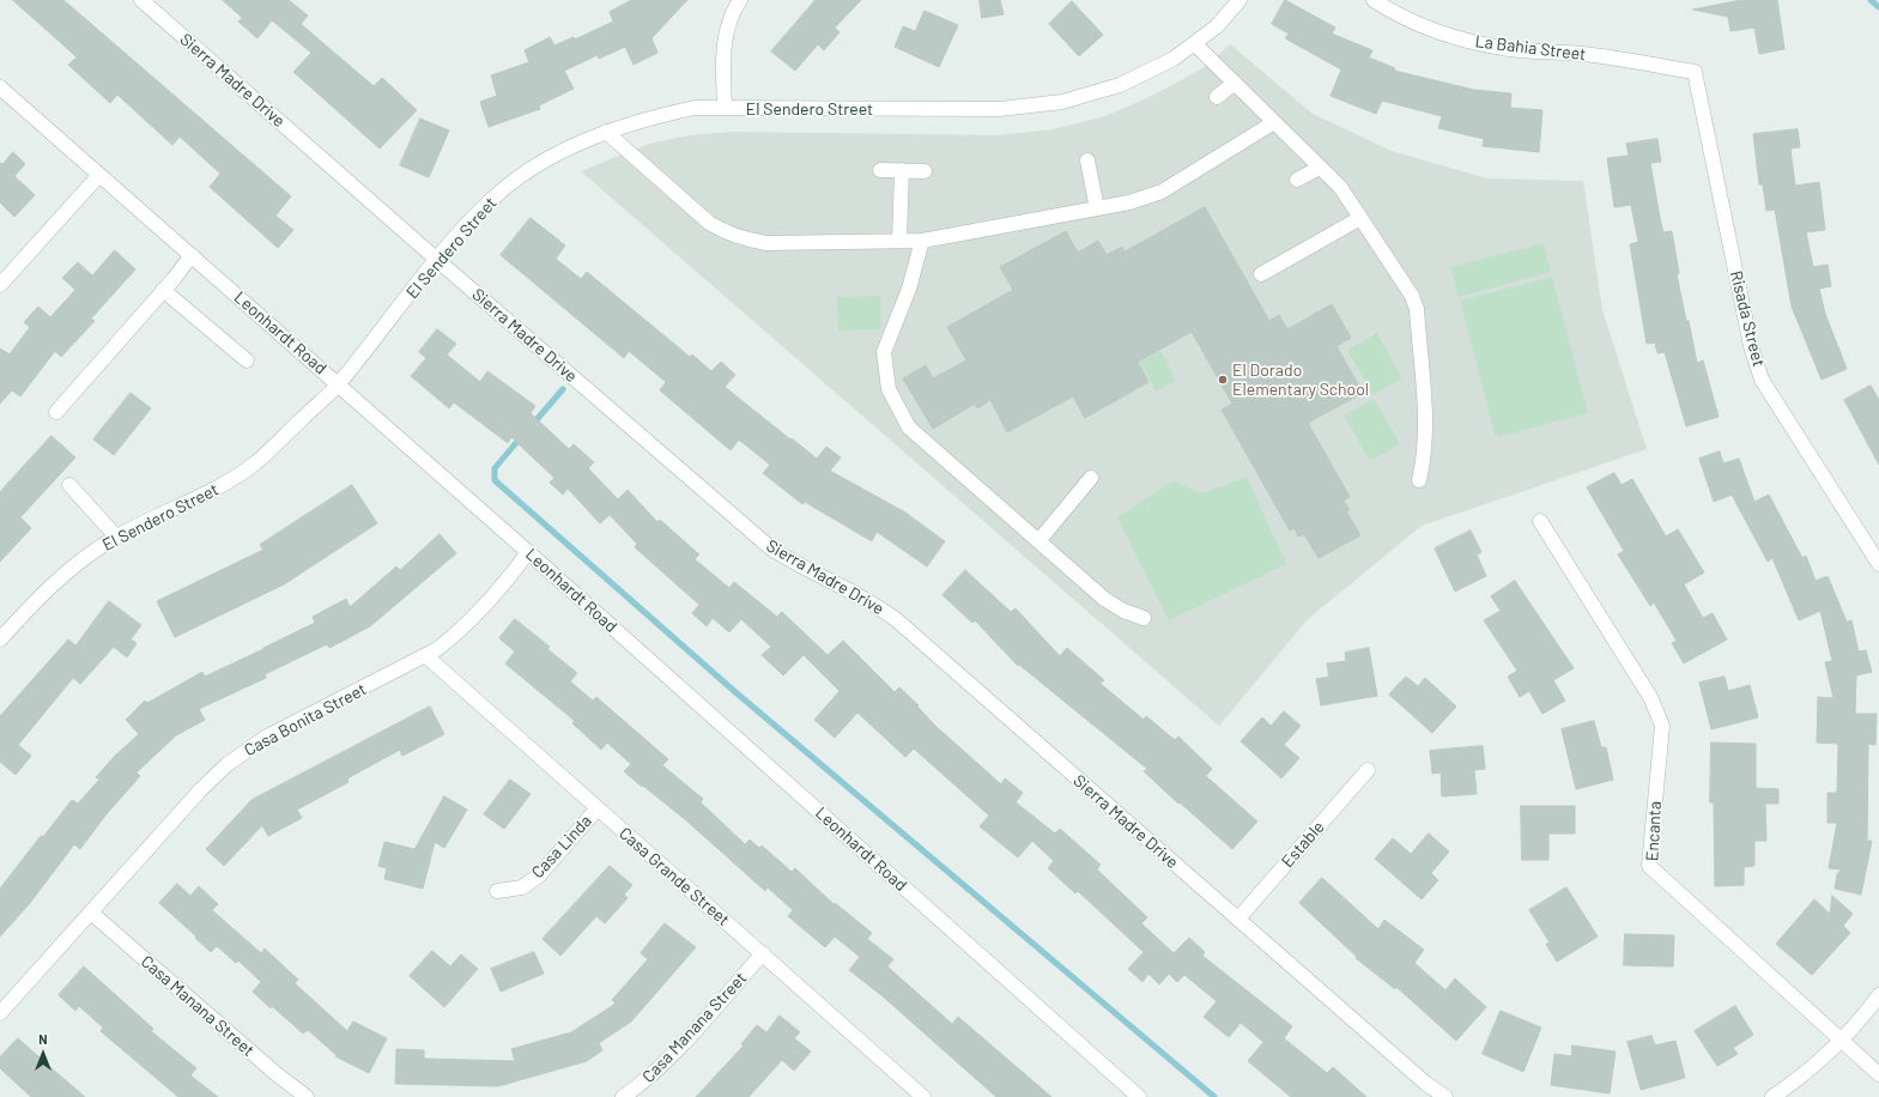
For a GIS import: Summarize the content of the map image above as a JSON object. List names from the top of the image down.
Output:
{
  "streets": {
    "street": [
      "La Bahia Street",
      "Sierra Madre Drive",
      "El Sendero Street",
      "Risada Street",
      "Leonhardt Road",
      "Casa Bonita Street",
      "Encanta",
      "Estable",
      "Casa Linda",
      "Casa Grande Street",
      "Casa Manana Street"
    ]
  },
  "crossings": [
    ["La Bahia Street", "Risada Street"],
    ["Sierra Madre Drive", "El Sendero Street"],
    ["Sierra Madre Drive", "Estable"],
    ["El Sendero Street", "Leonhardt Road"],
    ["Leonhardt Road", "Casa Bonita Street"],
    ["Casa Bonita Street", "Casa Grande Street"],
    ["Casa Bonita Street", "Casa Manana Street"],
    ["Casa Linda", "Casa Grande Street"],
    ["Casa Grande Street", "Casa Manana Street"]
  ],
  "places": ["El Dorado Elementary School"],
  "north": "top"
}
